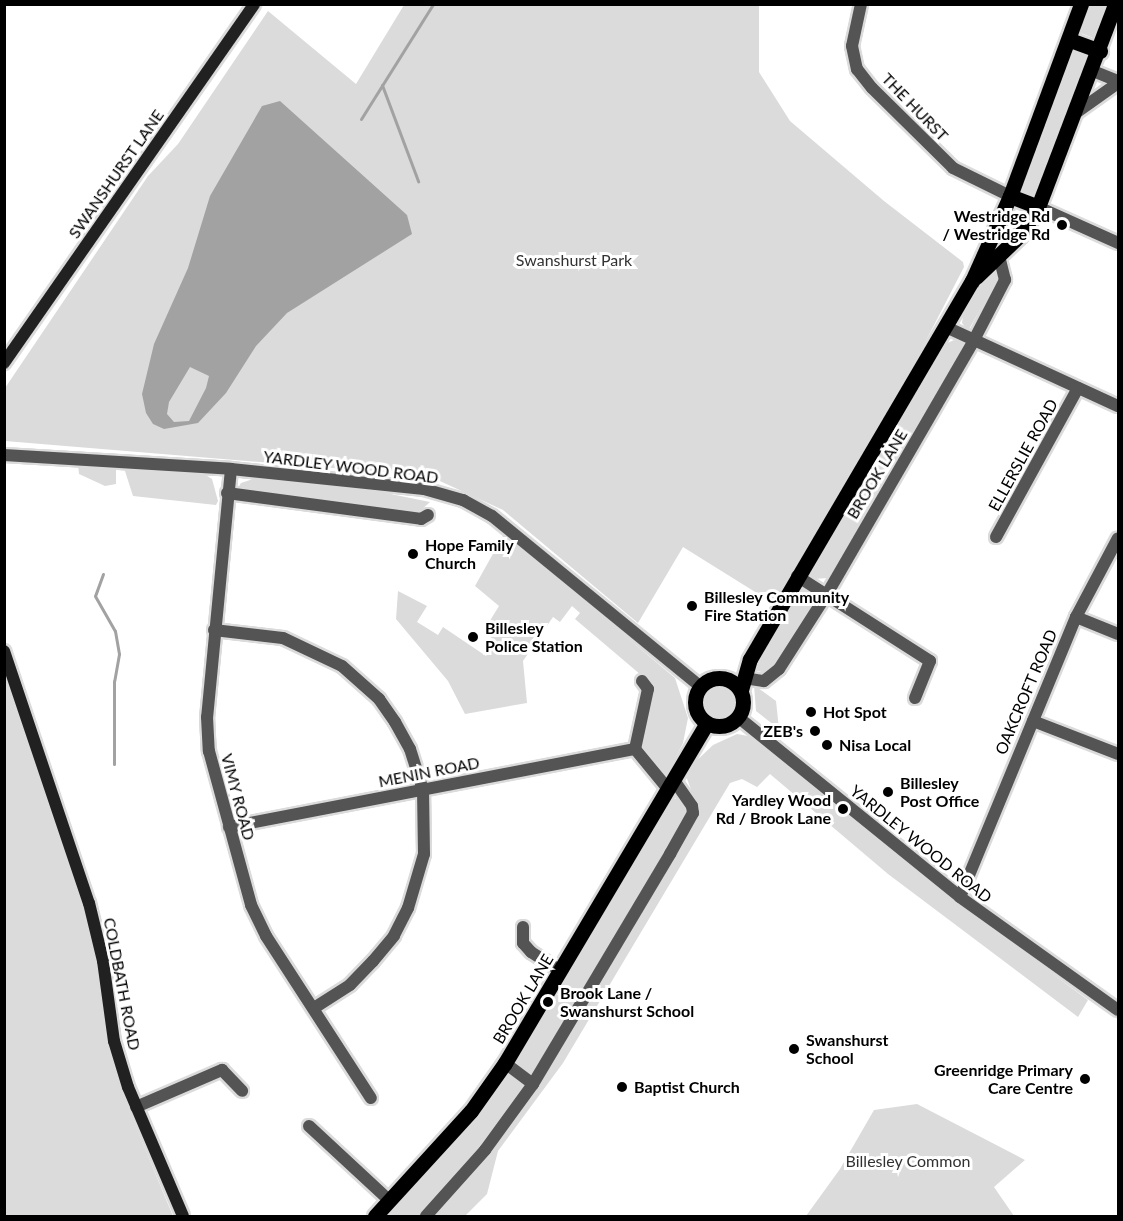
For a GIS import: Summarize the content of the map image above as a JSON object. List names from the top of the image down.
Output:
{
  "streets": {
    "main road": ["SWANSHURST LANE", "BROOK LANE", "COLDBATH ROAD"],
    "street": [
      "THE HURST",
      "ELLERSLIE ROAD",
      "YARDLEY WOOD ROAD",
      "OAKCROFT ROAD",
      "MENIN ROAD",
      "VIMY ROAD"
    ]
  },
  "crossings": [
    ["THE HURST", "BROOK LANE"],
    ["YARDLEY WOOD ROAD", "BROOK LANE"],
    ["YARDLEY WOOD ROAD", "OAKCROFT ROAD"],
    ["YARDLEY WOOD ROAD", "VIMY ROAD"],
    ["MENIN ROAD", "VIMY ROAD"]
  ],
  "parks": ["Swanshurst Park", "Billesley Common"],
  "places": [
    "Westridge Rd / Westridge Rd",
    "Hope Family Church",
    "Billesley Community Fire Station",
    "Billesley Police Station",
    "Hot Spot",
    "ZEB's",
    "Nisa Local",
    "Billesley Post Office",
    "Yardley Wood Rd / Brook Lane",
    "Brook Lane / Swanshurst School",
    "Swanshurst School",
    "Greenridge Primary Care Centre",
    "Baptist Church"
  ]
}
